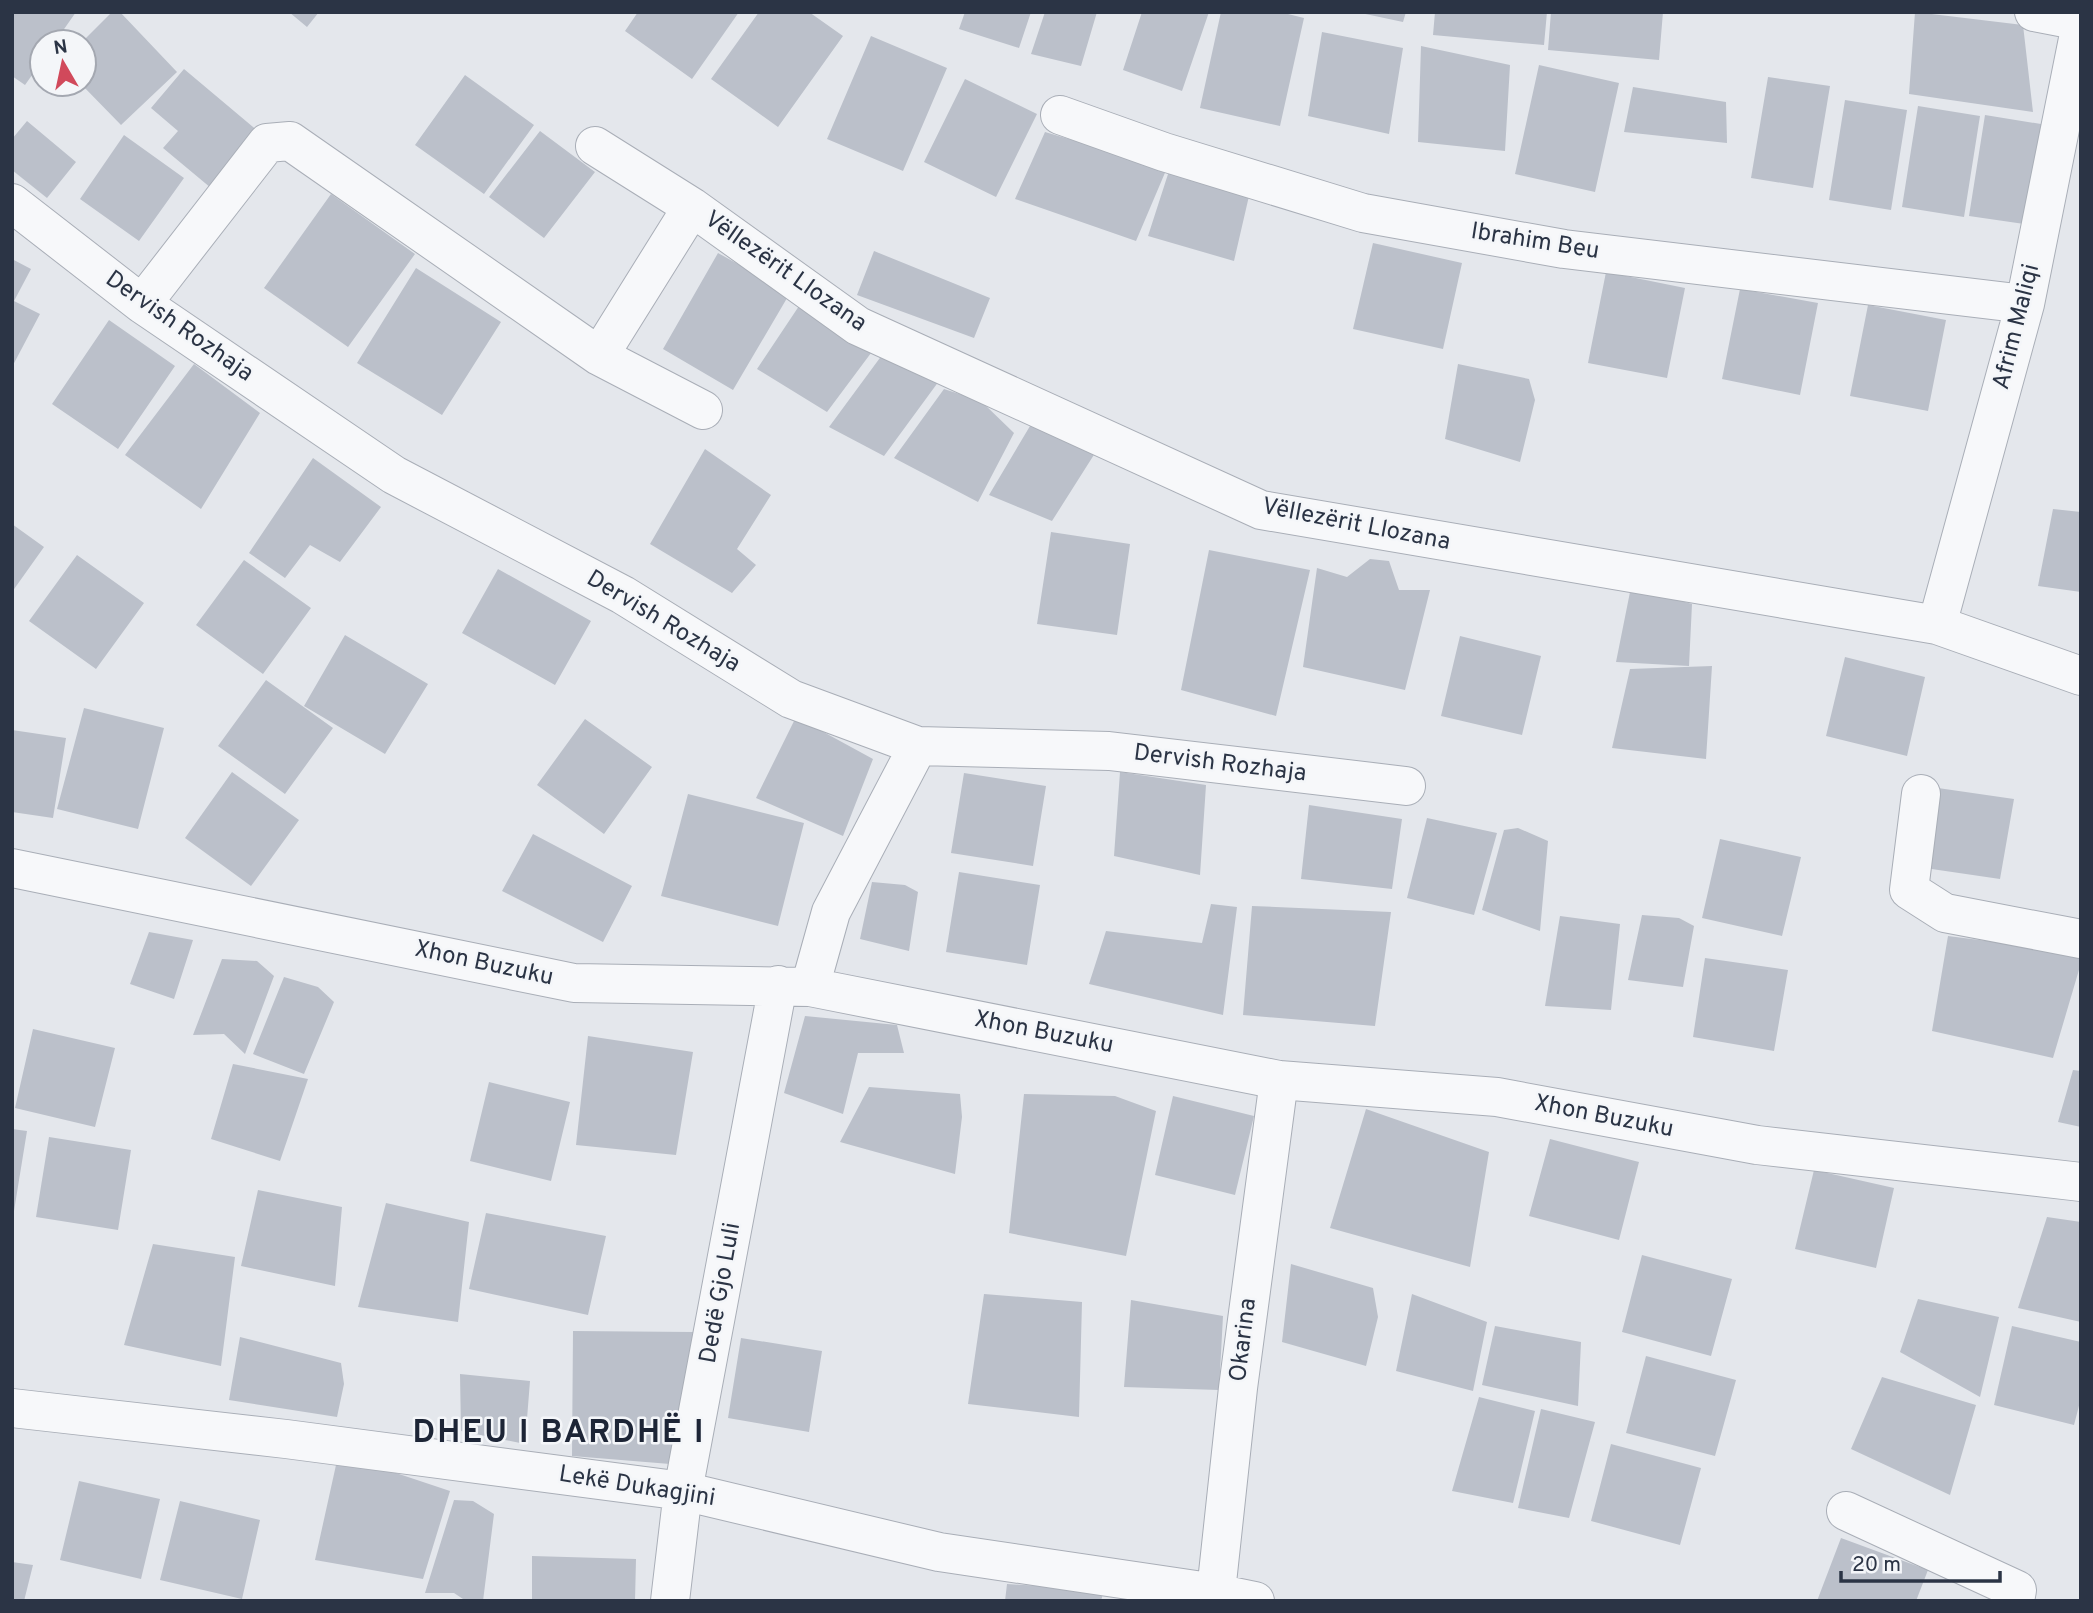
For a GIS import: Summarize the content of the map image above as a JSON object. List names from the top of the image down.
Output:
{
  "streets": {
    "street": [
      "Ibrahim Beu",
      "Vëllezërit Llozana",
      "Dervish Rozhaja",
      "Afrim Maliqi",
      "Xhon Buzuku",
      "Dedë Gjo Luli",
      "Okarina",
      "Lekë Dukagjini"
    ]
  },
  "crossings": [
    ["Ibrahim Beu", "Afrim Maliqi"],
    ["Vëllezërit Llozana", "Afrim Maliqi"],
    ["Dervish Rozhaja", "Dedë Gjo Luli"],
    ["Xhon Buzuku", "Dedë Gjo Luli"],
    ["Xhon Buzuku", "Okarina"],
    ["Dedë Gjo Luli", "Lekë Dukagjini"],
    ["Okarina", "Lekë Dukagjini"]
  ],
  "districts": ["DHEU I BARDHË I"],
  "scale_bar": "20 m",
  "north": "top"
}
